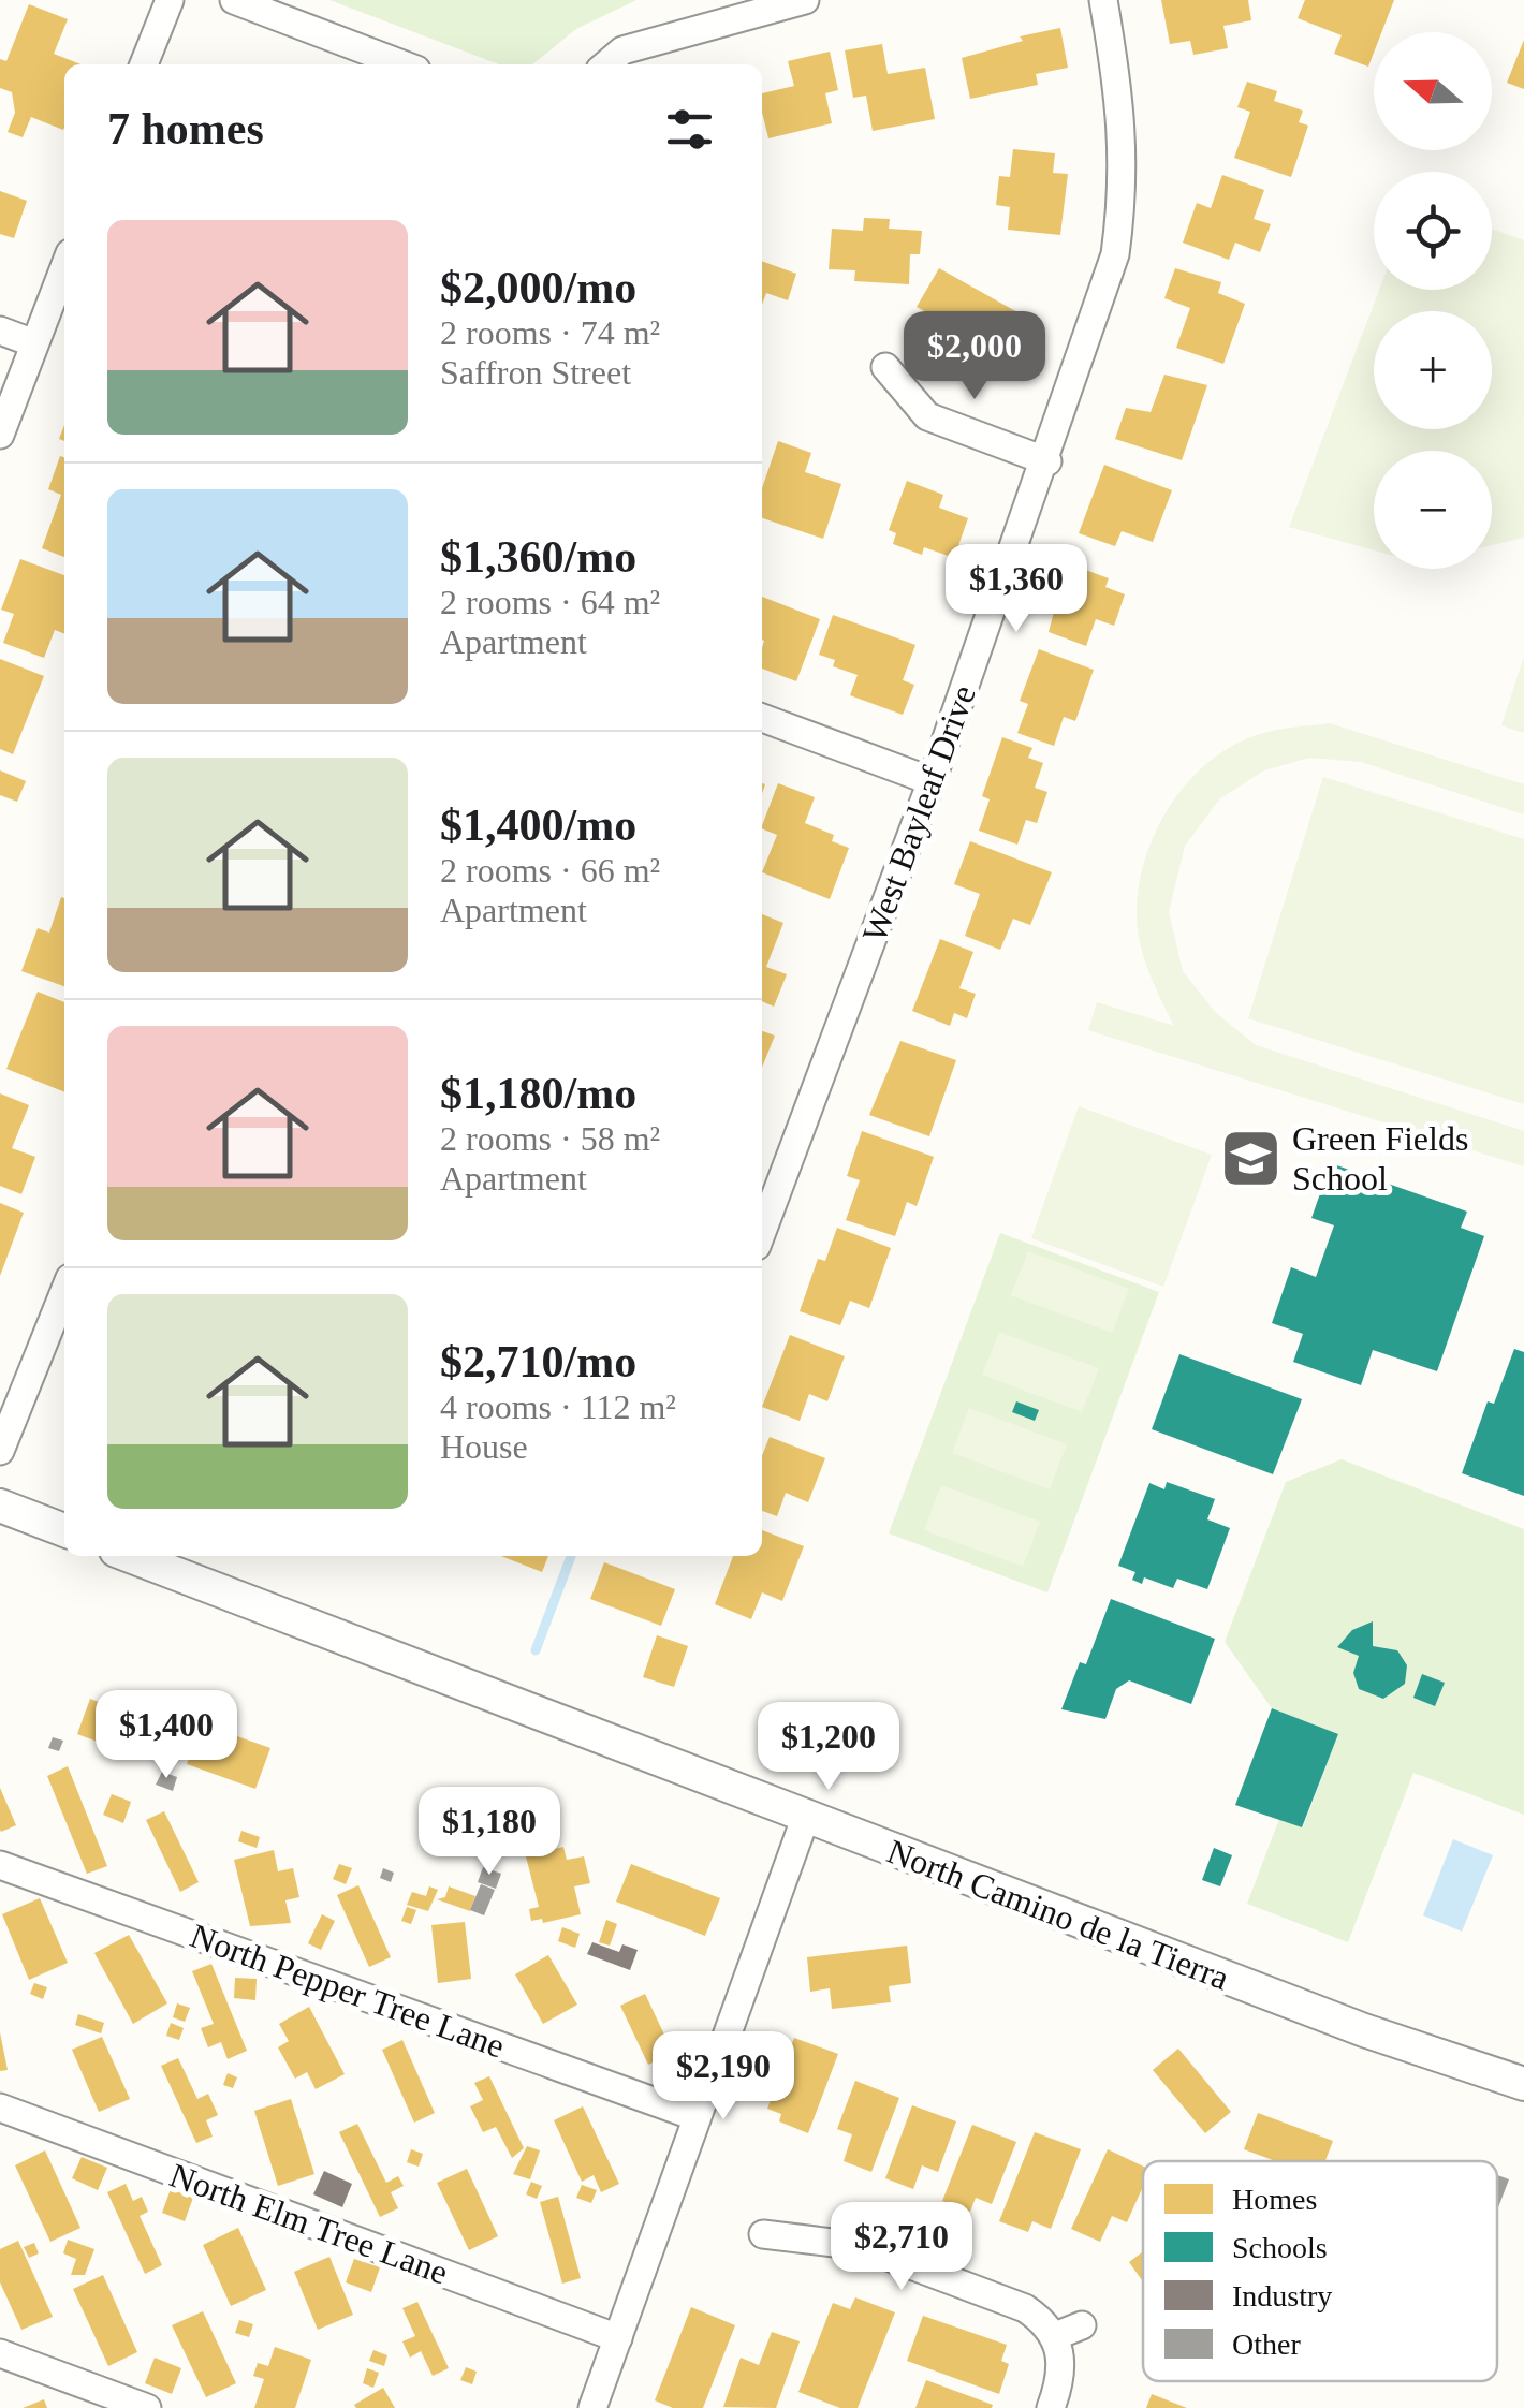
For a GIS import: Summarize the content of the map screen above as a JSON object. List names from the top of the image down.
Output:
{
  "streets": {
    "street": [
      "West Bayleaf Drive",
      "North Camino de la Tierra",
      "North Pepper Tree Lane",
      "North Elm Tree Lane"
    ]
  },
  "places": {
    "school or university": ["Green Fields School"]
  },
  "legend": [
    "Homes",
    "Schools",
    "Industry",
    "Other"
  ],
  "north": "left",
  "page": {
    "map_buttons": ["+", "−"],
    "heading": "7 homes",
    "list": [
      {
        "name": "$2,000/mo",
        "note": "2 rooms · 74 m² · Saffron Street"
      },
      {
        "name": "$1,360/mo",
        "note": "2 rooms · 64 m² · Apartment"
      },
      {
        "name": "$1,400/mo",
        "note": "2 rooms · 66 m² · Apartment"
      },
      {
        "name": "$1,180/mo",
        "note": "2 rooms · 58 m² · Apartment"
      },
      {
        "name": "$2,710/mo",
        "note": "4 rooms · 112 m² · House"
      }
    ],
    "price": [
      "$2,000",
      "$1,360",
      "$1,400",
      "$1,200",
      "$1,180",
      "$2,190",
      "$2,710"
    ]
  }
}
